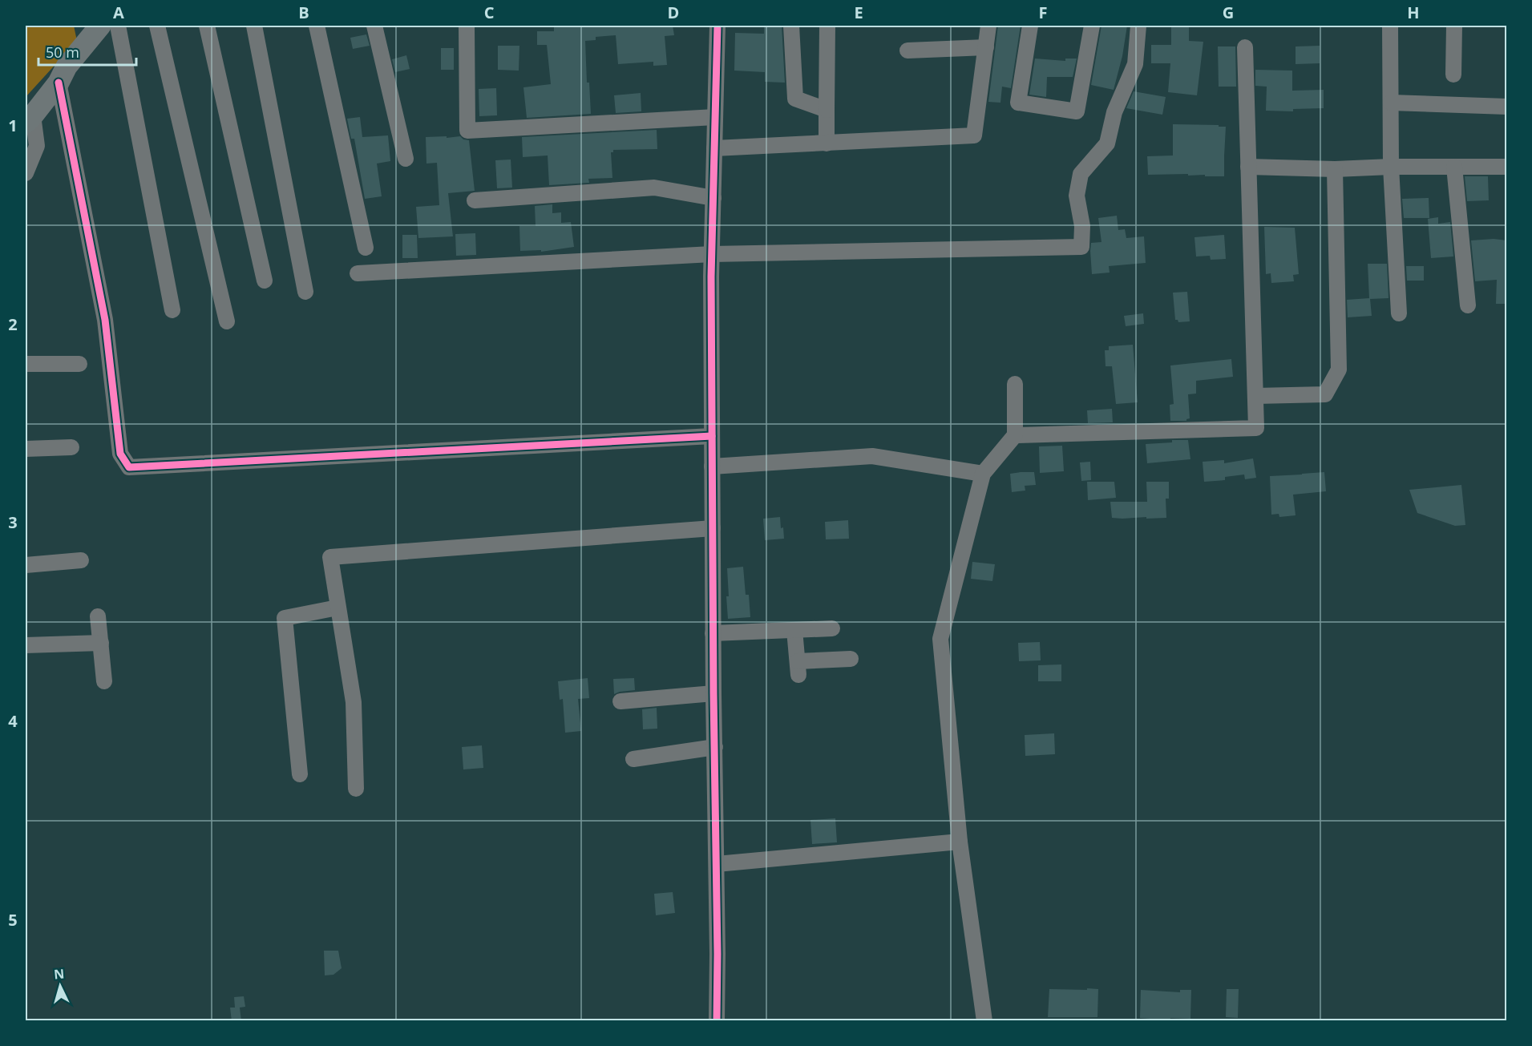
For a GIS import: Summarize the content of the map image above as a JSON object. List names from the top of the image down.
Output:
{
  "scale_bar": "50 m",
  "north": "top",
  "grid": {
    "columns": [
      "A",
      "B",
      "C",
      "D",
      "E",
      "F",
      "G",
      "H"
    ],
    "rows": [
      "1",
      "2",
      "3",
      "4",
      "5"
    ]
  }
}
